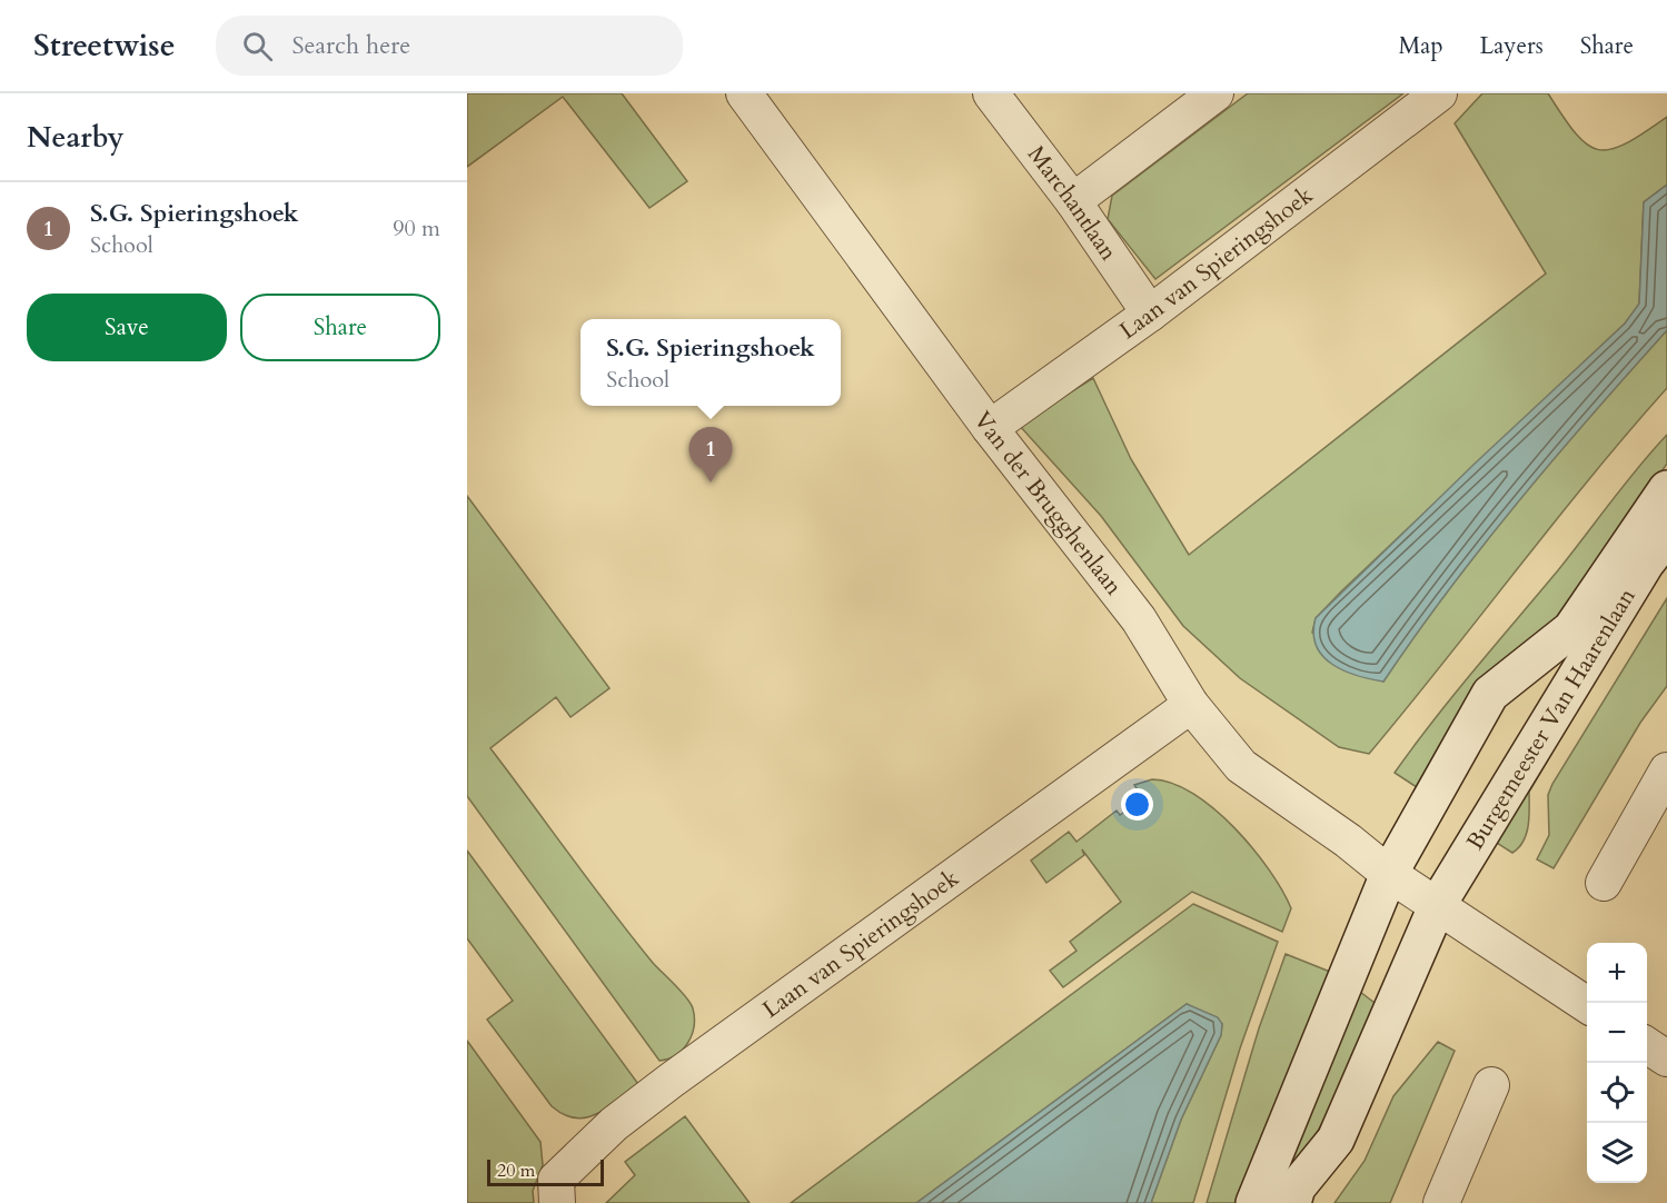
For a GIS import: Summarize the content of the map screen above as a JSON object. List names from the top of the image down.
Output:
{
  "streets": {
    "main road": ["Burgemeester Van Haarenlaan"],
    "street": ["Marchantlaan", "Laan van Spieringshoek", "Van der Brugghenlaan"]
  },
  "crossings": [
    ["Marchantlaan", "Laan van Spieringshoek"],
    ["Laan van Spieringshoek", "Van der Brugghenlaan"],
    ["Van der Brugghenlaan", "Burgemeester Van Haarenlaan"]
  ],
  "scale_bar": "20 m",
  "page": {
    "header": "Streetwise",
    "search": "Search here",
    "nav": ["Map", "Layers", "Share"],
    "heading": "Nearby",
    "list": [
      {
        "mark": "1",
        "name": "S.G. Spieringshoek",
        "note": "School",
        "value": "90 m"
      }
    ],
    "buttons": ["Save", "Share"],
    "popup": ["S.G. Spieringshoek", "School"],
    "pins": "1",
    "map_buttons": ["+", "−"],
    "scale": "20 m"
  }
}
